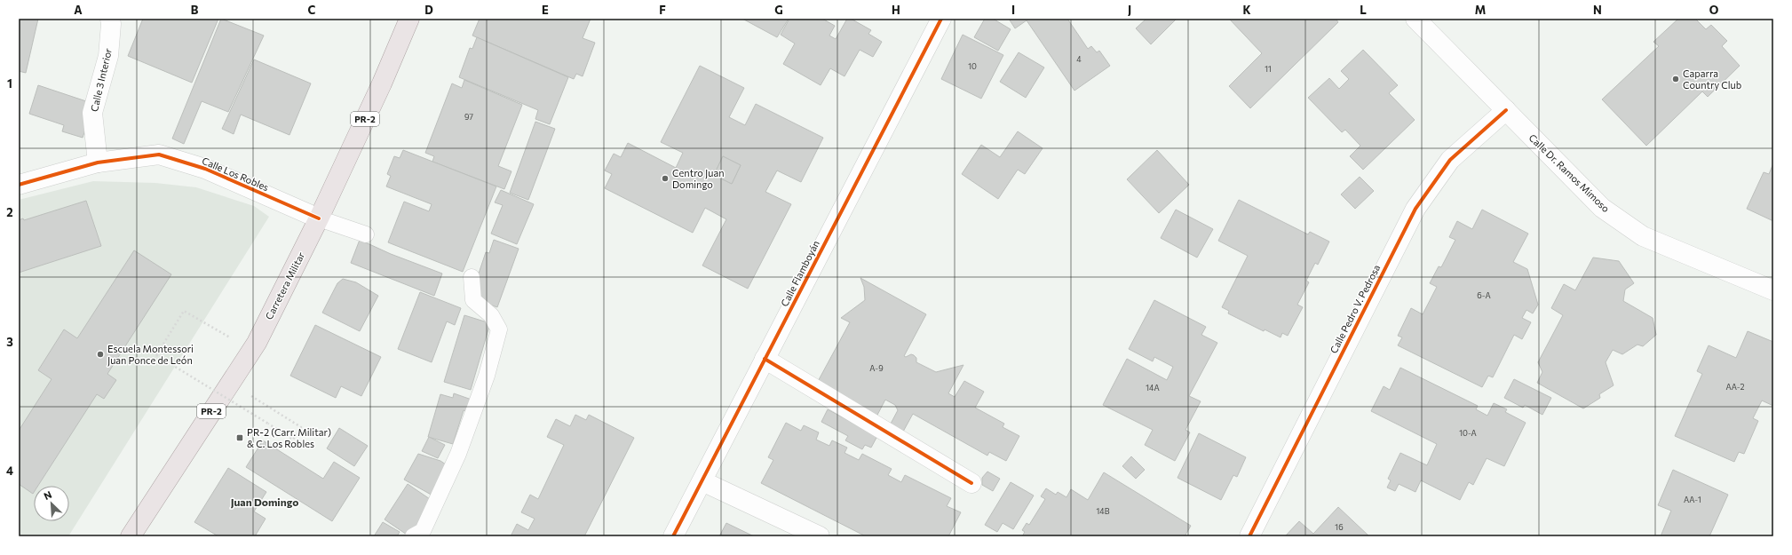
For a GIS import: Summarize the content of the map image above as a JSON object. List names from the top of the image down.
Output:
{
  "streets": {
    "main road": ["PR-2", "Carretera Militar"],
    "street": [
      "Calle 3 Interior",
      "Calle Dr. Ramos Mimoso",
      "Calle Los Robles",
      "Calle Flamboyán",
      "Calle Pedro V. Pedrosa"
    ]
  },
  "crossings": [
    ["Calle 3 Interior", "Calle Los Robles"],
    ["Calle Dr. Ramos Mimoso", "Calle Pedro V. Pedrosa"],
    ["Calle Los Robles", "Carretera Militar"]
  ],
  "districts": ["Juan Domingo"],
  "places": {
    "other": ["Caparra Country Club", "Centro Juan Domingo", "Escuela Montessori Juan Ponce de León"],
    "transit": ["PR-2 (Carr. Militar) & C. Los Robles"]
  },
  "house_numbers": [
    "4",
    "10",
    "11",
    "97",
    "6-A",
    "A-9",
    "AA-2",
    "14A",
    "10-A",
    "AA-1",
    "14B",
    "16"
  ],
  "north": "top left",
  "grid": {
    "columns": [
      "A",
      "B",
      "C",
      "D",
      "E",
      "F",
      "G",
      "H",
      "I",
      "J",
      "K",
      "L",
      "M",
      "N",
      "O"
    ],
    "rows": [
      "1",
      "2",
      "3",
      "4"
    ]
  }
}
